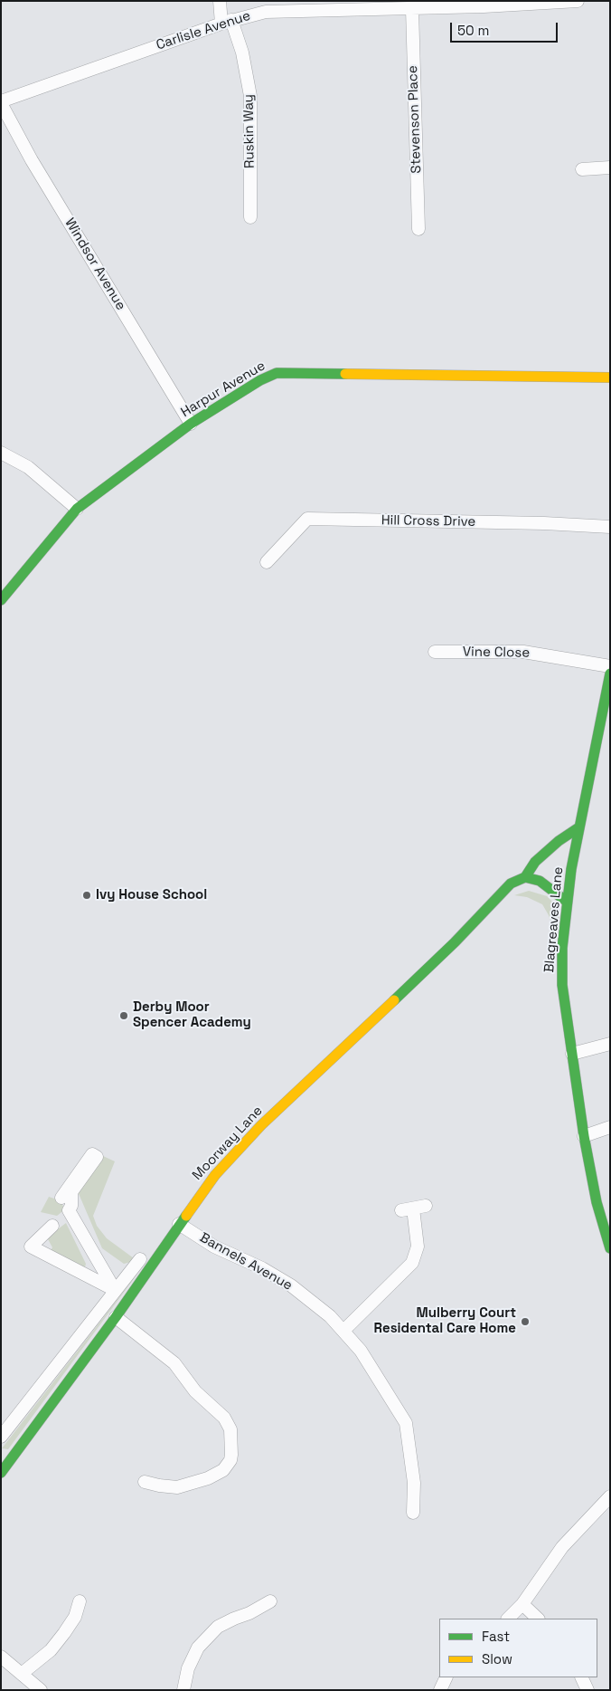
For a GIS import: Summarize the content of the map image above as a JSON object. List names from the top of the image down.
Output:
{
  "streets": {
    "street": [
      "Carlisle Avenue",
      "Stevenson Place",
      "Ruskin Way",
      "Windsor Avenue",
      "Harpur Avenue",
      "Hill Cross Drive",
      "Vine Close",
      "Blagreaves Lane",
      "Moorway Lane",
      "Bannels Avenue"
    ]
  },
  "crossings": [
    ["Carlisle Avenue", "Stevenson Place"],
    ["Carlisle Avenue", "Ruskin Way"],
    ["Carlisle Avenue", "Windsor Avenue"],
    ["Windsor Avenue", "Harpur Avenue"],
    ["Blagreaves Lane", "Moorway Lane"],
    ["Moorway Lane", "Bannels Avenue"]
  ],
  "places": ["Ivy House School", "Derby Moor Spencer Academy", "Mulberry Court Residental Care Home"],
  "legend": ["Fast", "Slow"],
  "scale_bar": "50 m"
}
